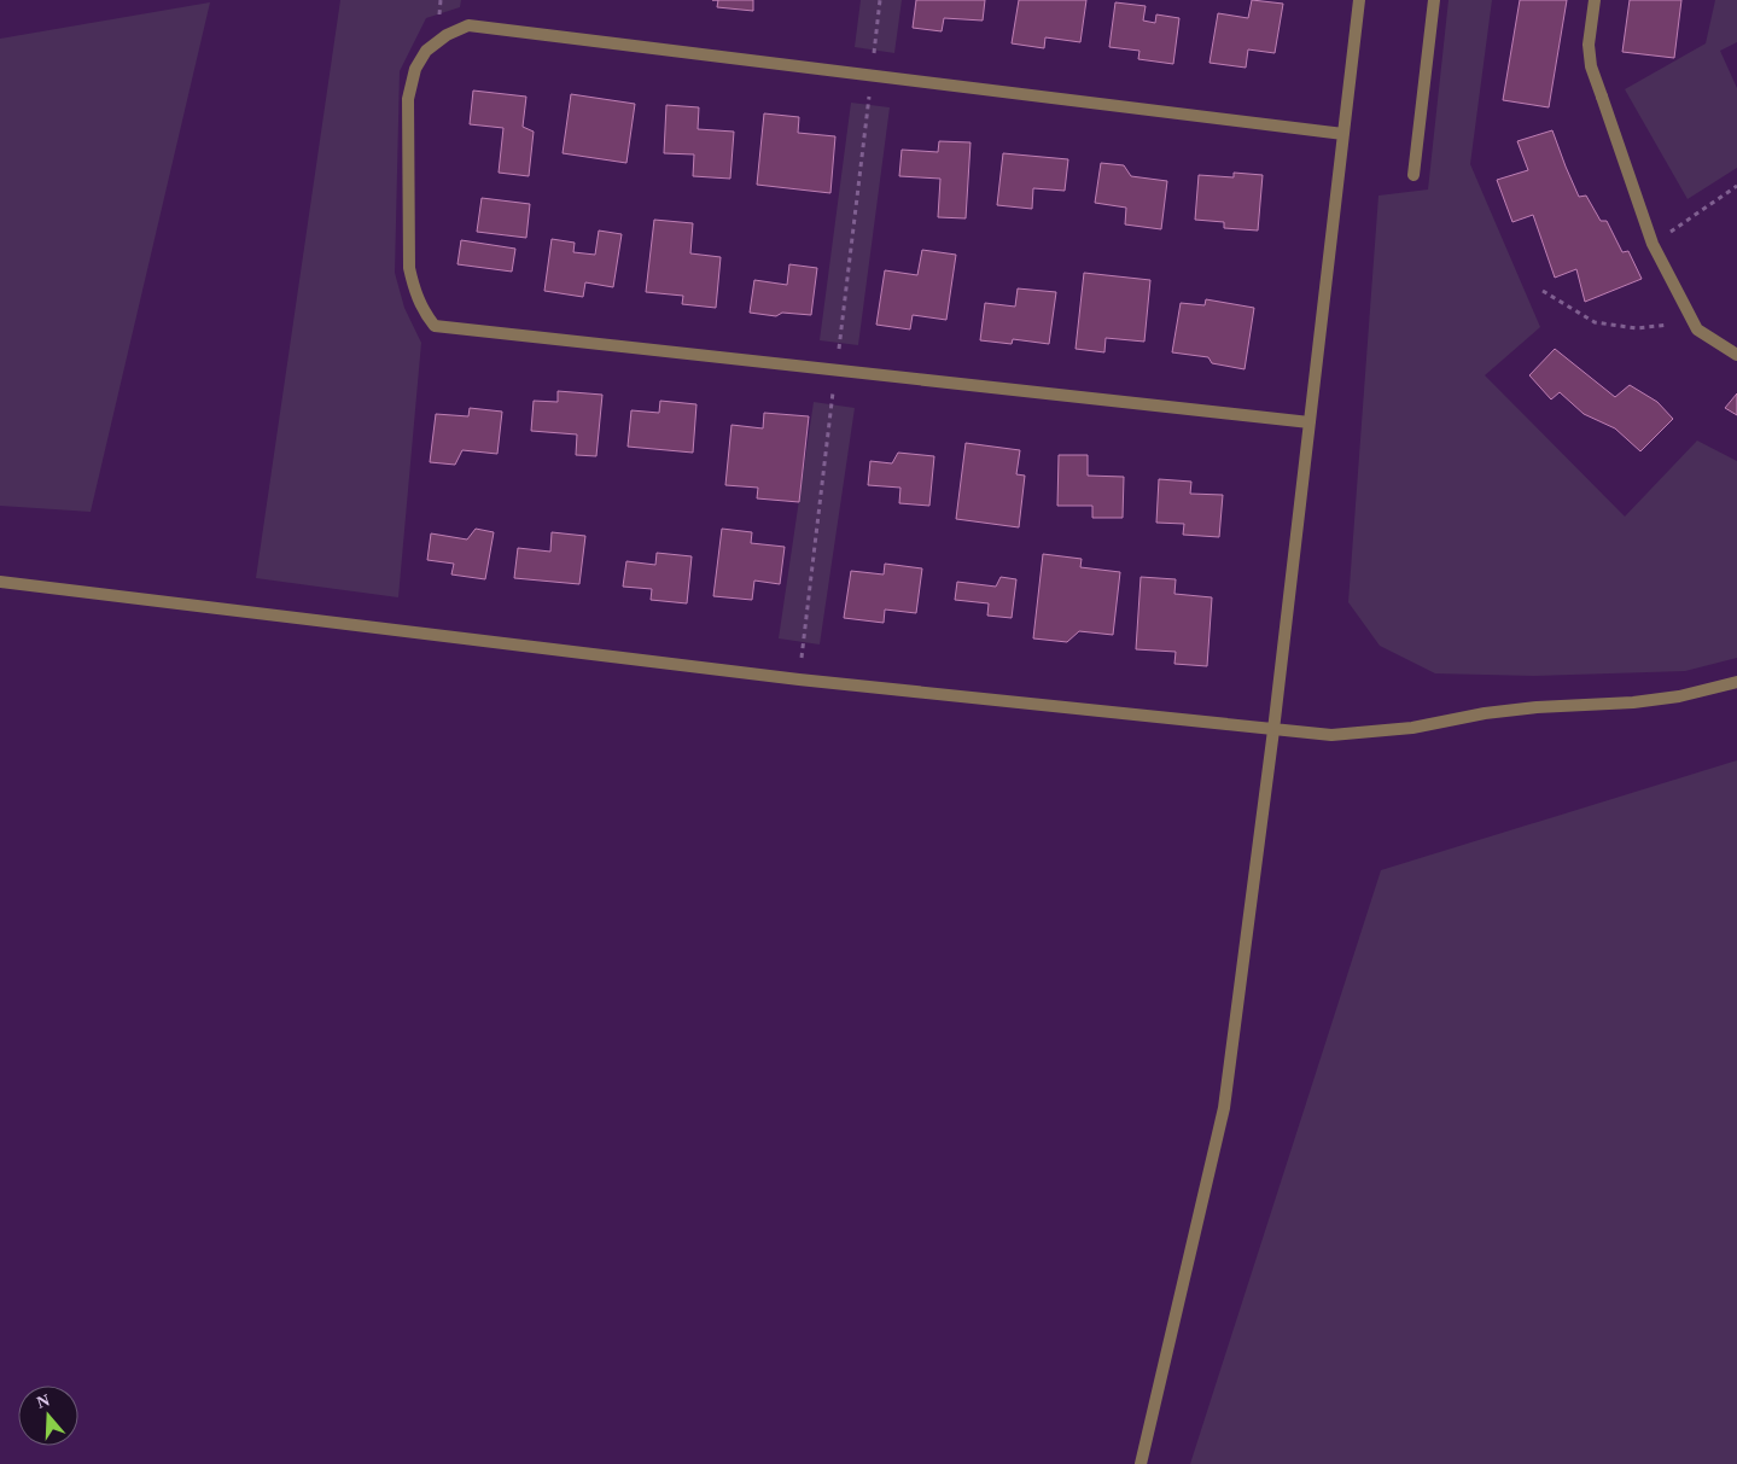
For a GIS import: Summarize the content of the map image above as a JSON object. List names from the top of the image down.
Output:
{
  "north": "top"
}
